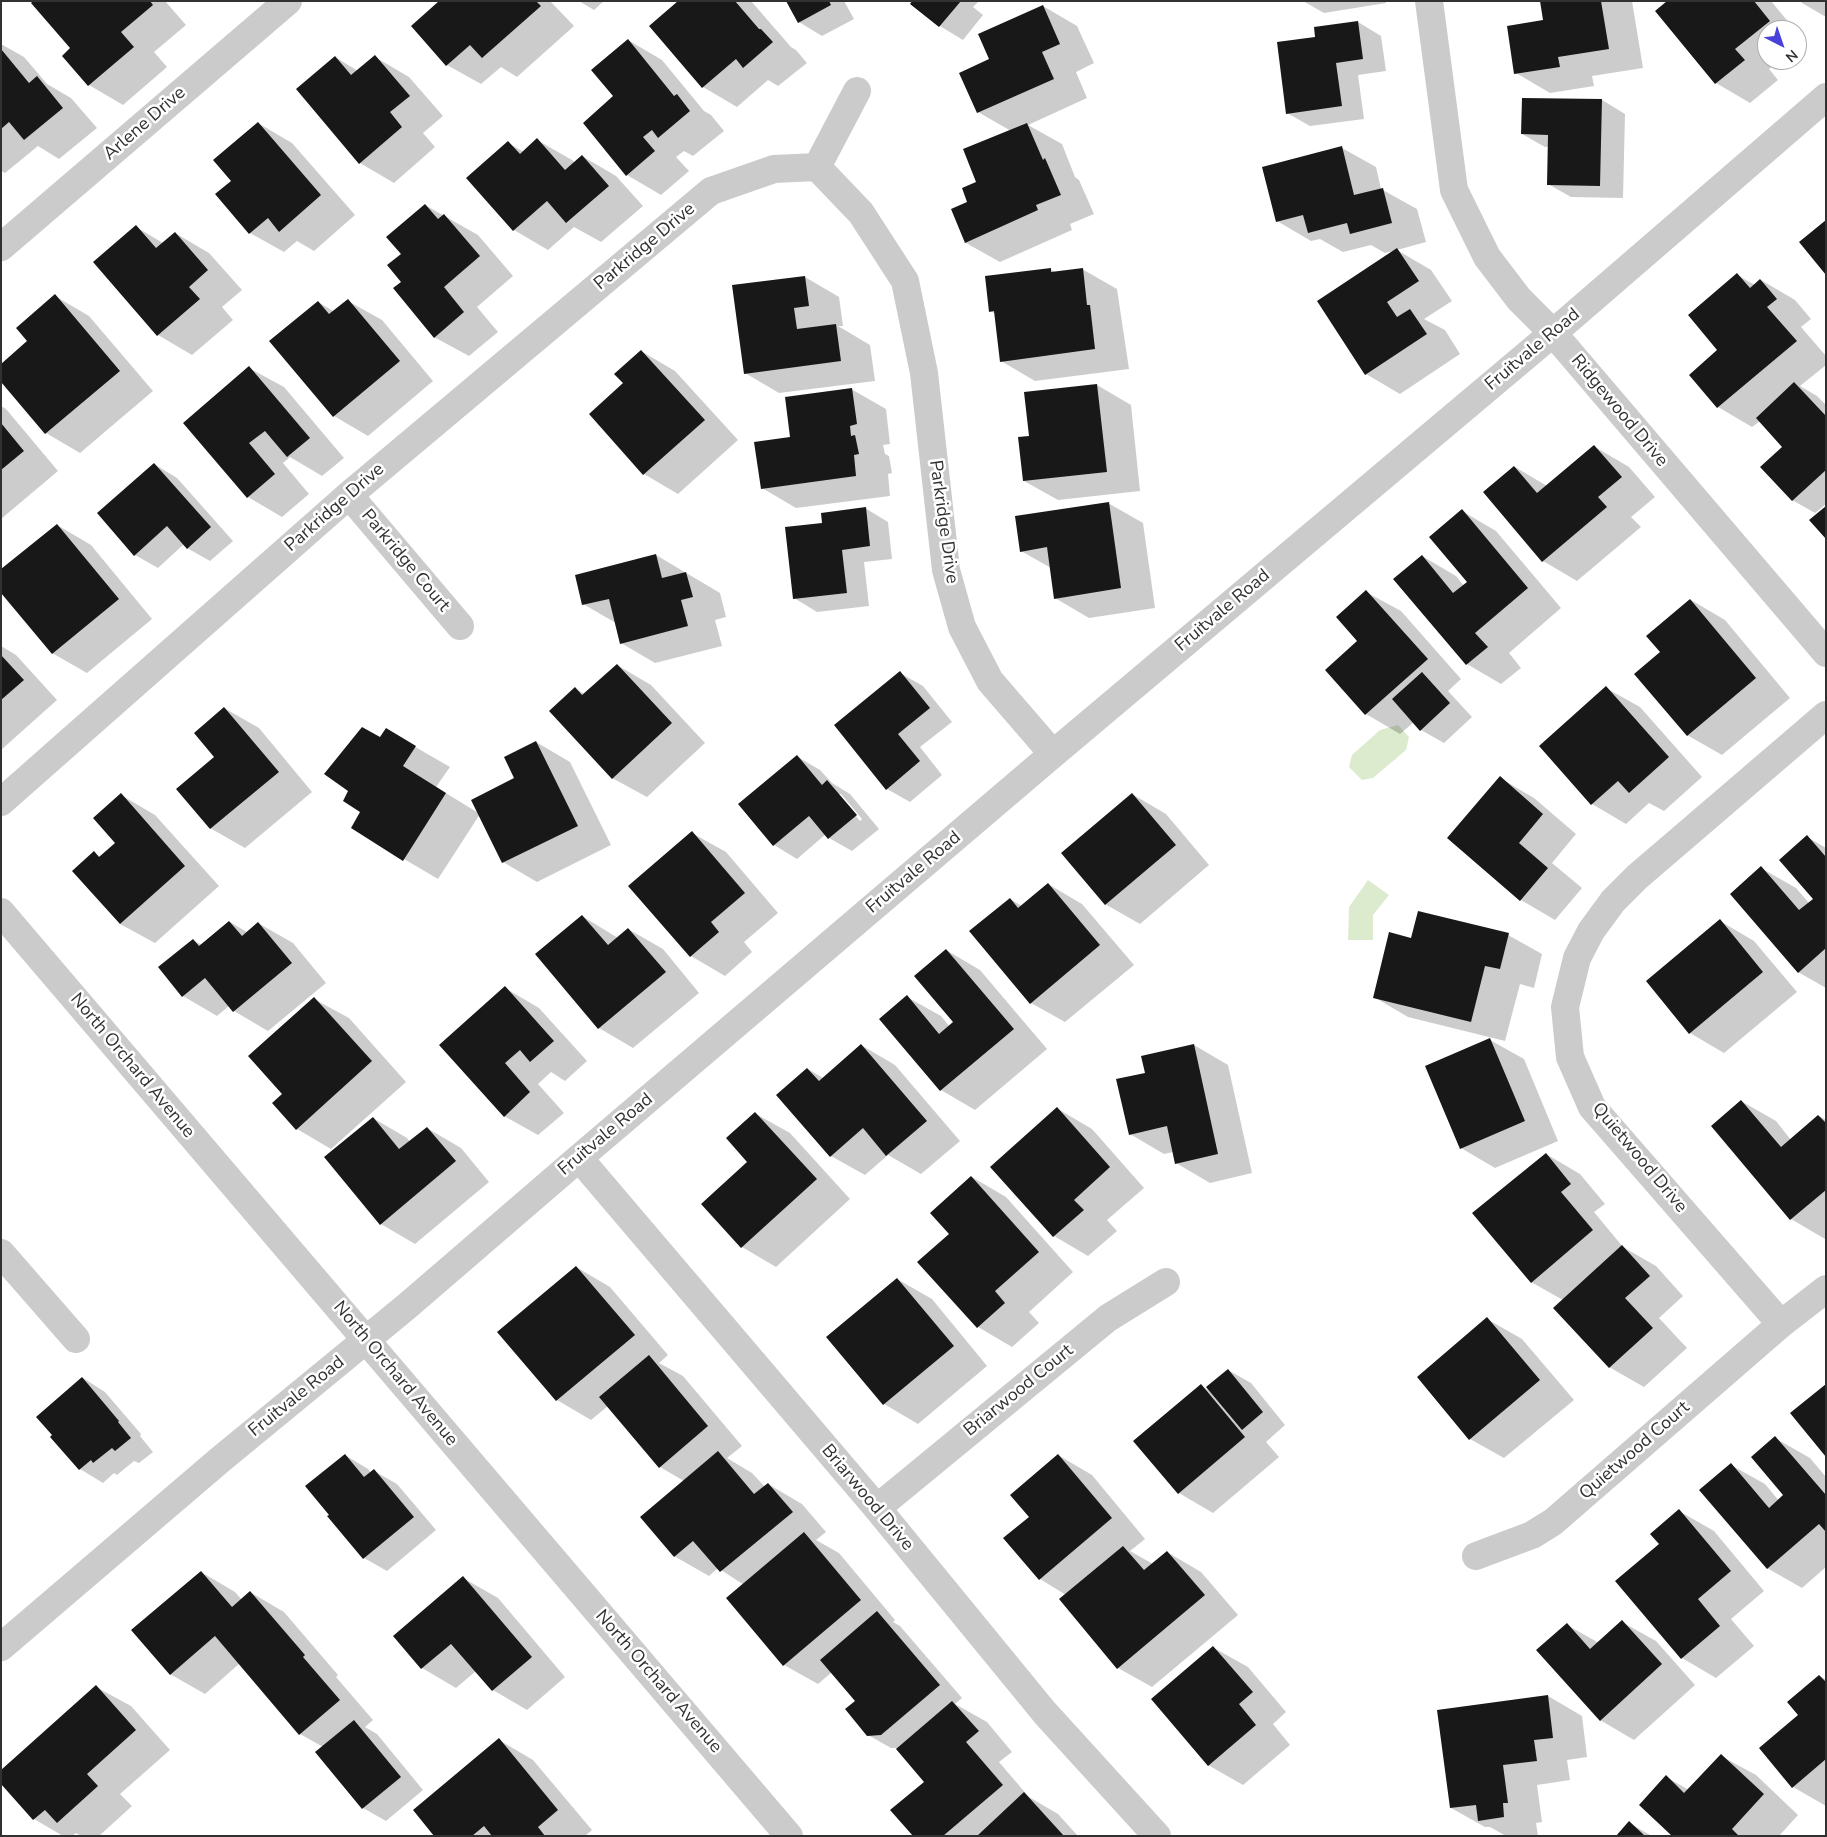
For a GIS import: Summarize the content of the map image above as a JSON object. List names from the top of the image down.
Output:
{
  "streets": {
    "street": [
      "Arlene Drive",
      "Parkridge Drive",
      "Fruitvale Road",
      "Ridgewood Drive",
      "Parkridge Court",
      "North Orchard Avenue",
      "Quietwood Drive",
      "Briarwood Court",
      "Quietwood Court",
      "Briarwood Drive"
    ]
  },
  "crossings": [
    ["Parkridge Drive", "Fruitvale Road"],
    ["Parkridge Drive", "Parkridge Court"],
    ["Fruitvale Road", "Ridgewood Drive"],
    ["Fruitvale Road", "North Orchard Avenue"],
    ["Fruitvale Road", "Briarwood Drive"],
    ["Quietwood Drive", "Quietwood Court"],
    ["Briarwood Court", "Briarwood Drive"]
  ],
  "north": "bottom right"
}
